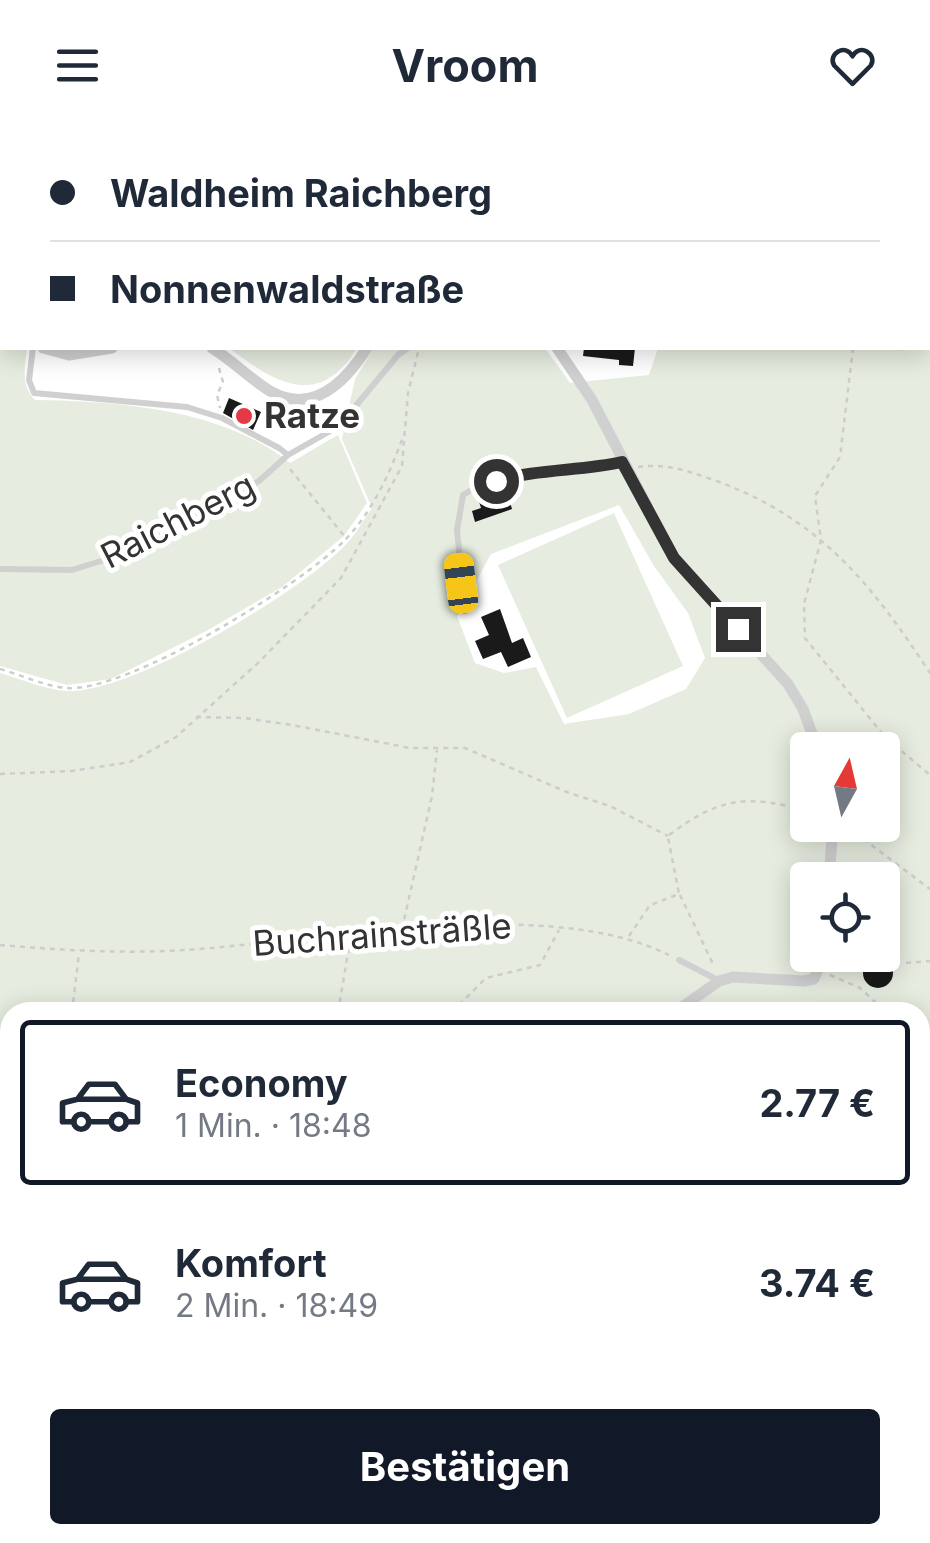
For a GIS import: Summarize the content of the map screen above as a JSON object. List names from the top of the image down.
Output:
{
  "streets": {
    "lane": ["Raichberg"],
    "path": ["Buchrainsträßle"]
  },
  "places": ["Ratze"],
  "north": "top",
  "page": {
    "header": "Vroom",
    "banner": ["Waldheim Raichberg", "Nonnenwaldstraße"],
    "list": [
      {
        "name": "Economy",
        "note": "1 Min. · 18:48",
        "value": "2.77 €"
      },
      {
        "name": "Komfort",
        "note": "2 Min. · 18:49",
        "value": "3.74 €"
      }
    ],
    "buttons": "Bestätigen"
  }
}
